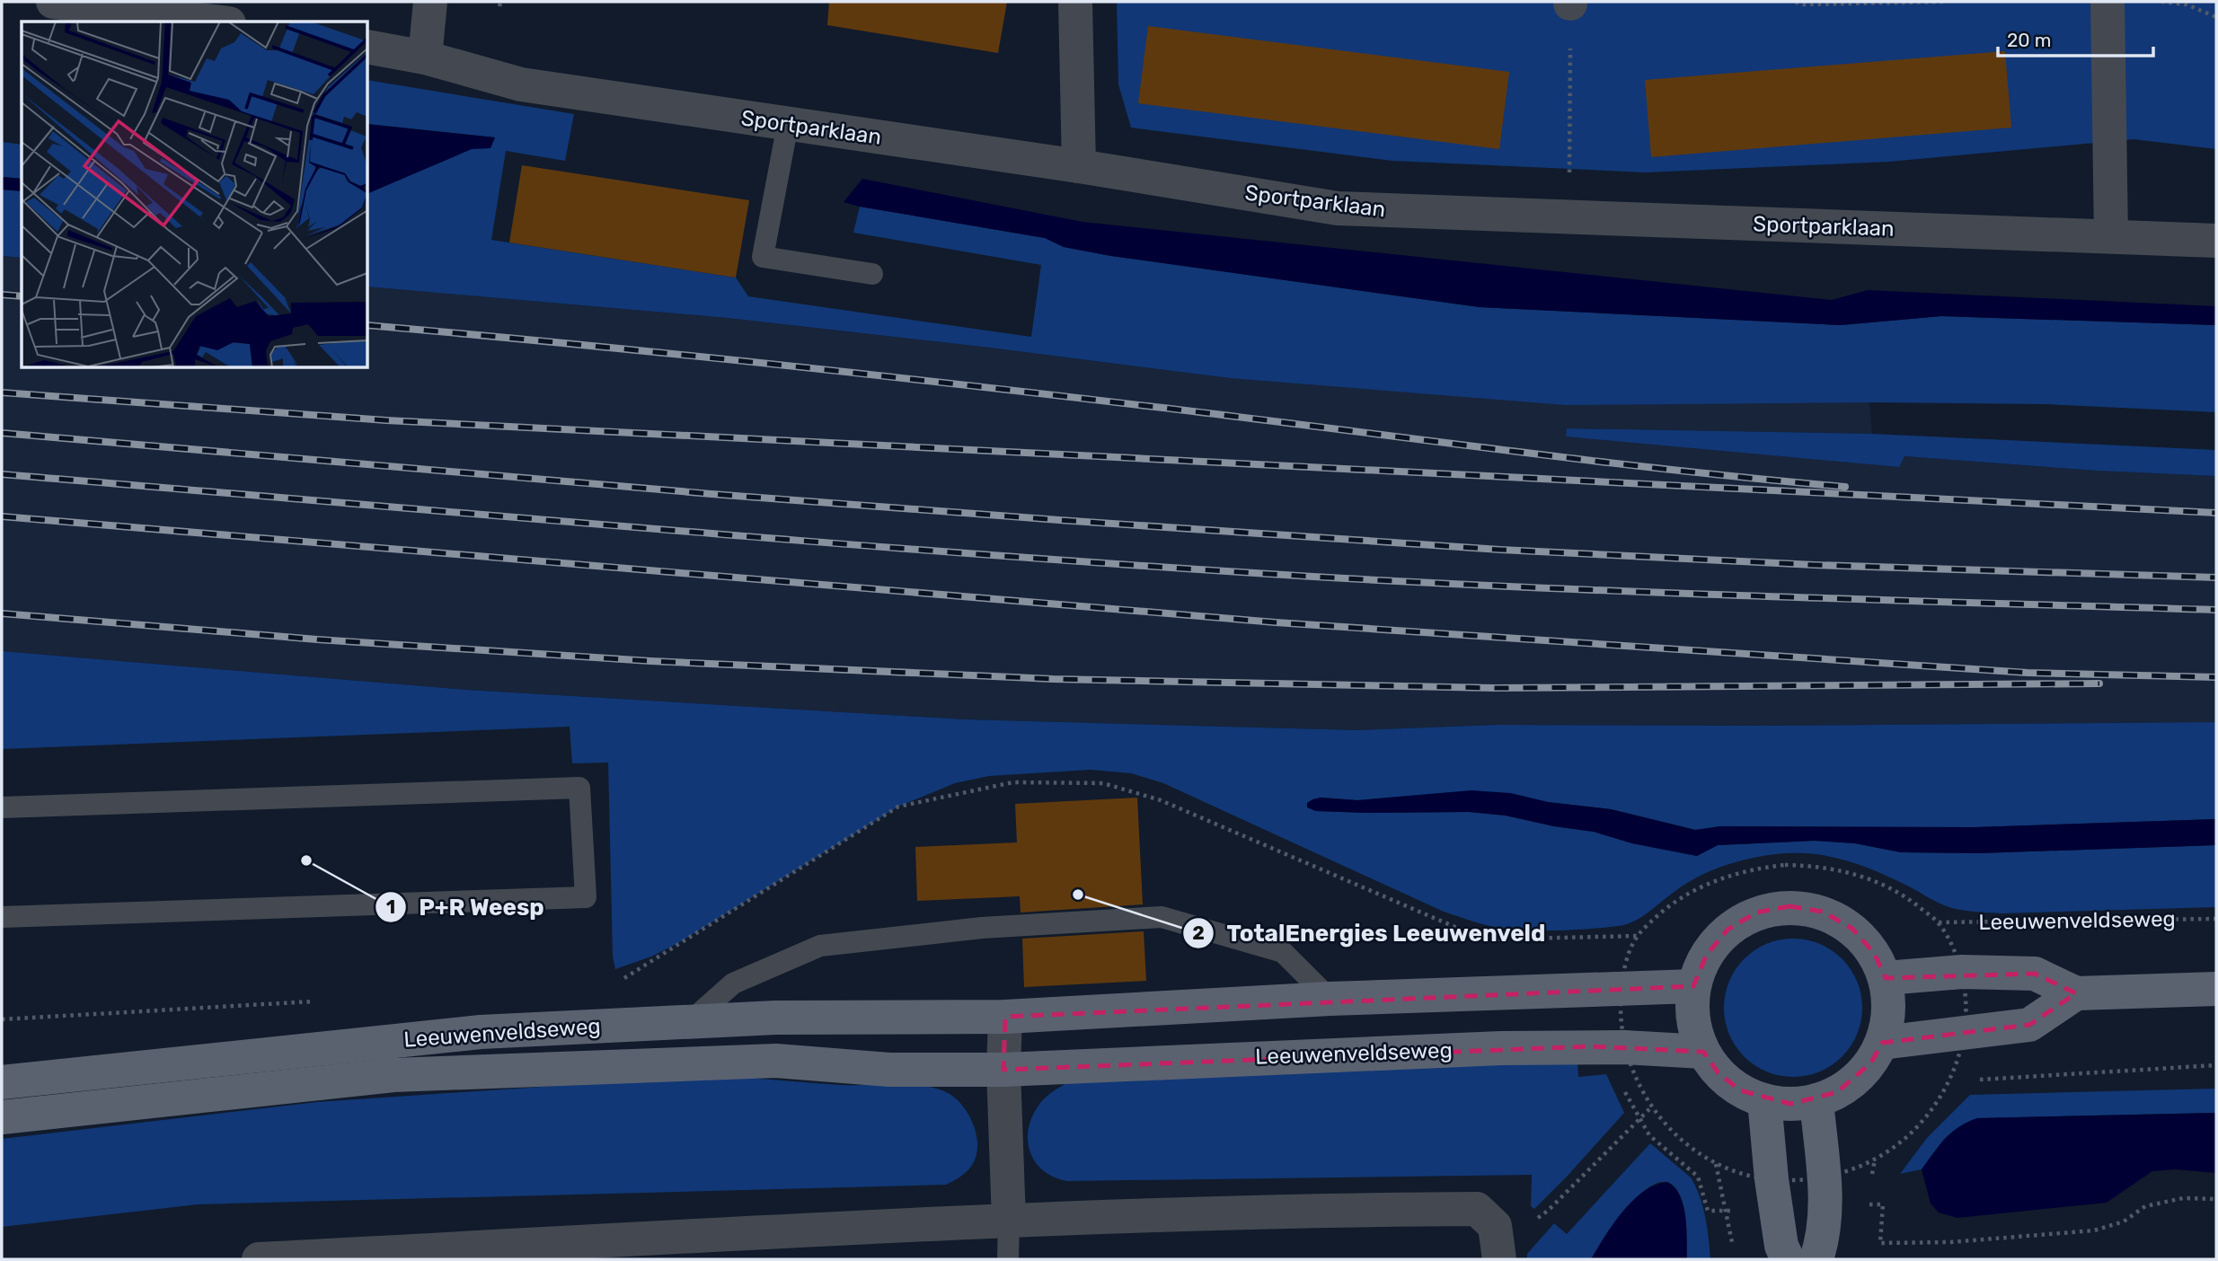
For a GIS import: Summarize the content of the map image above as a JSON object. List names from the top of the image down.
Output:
{
  "streets": {
    "main road": ["Leeuwenveldseweg"],
    "street": ["Sportparklaan"]
  },
  "places": ["P+R Weesp", "TotalEnergies Leeuwenveld"],
  "scale_bar": "20 m"
}
